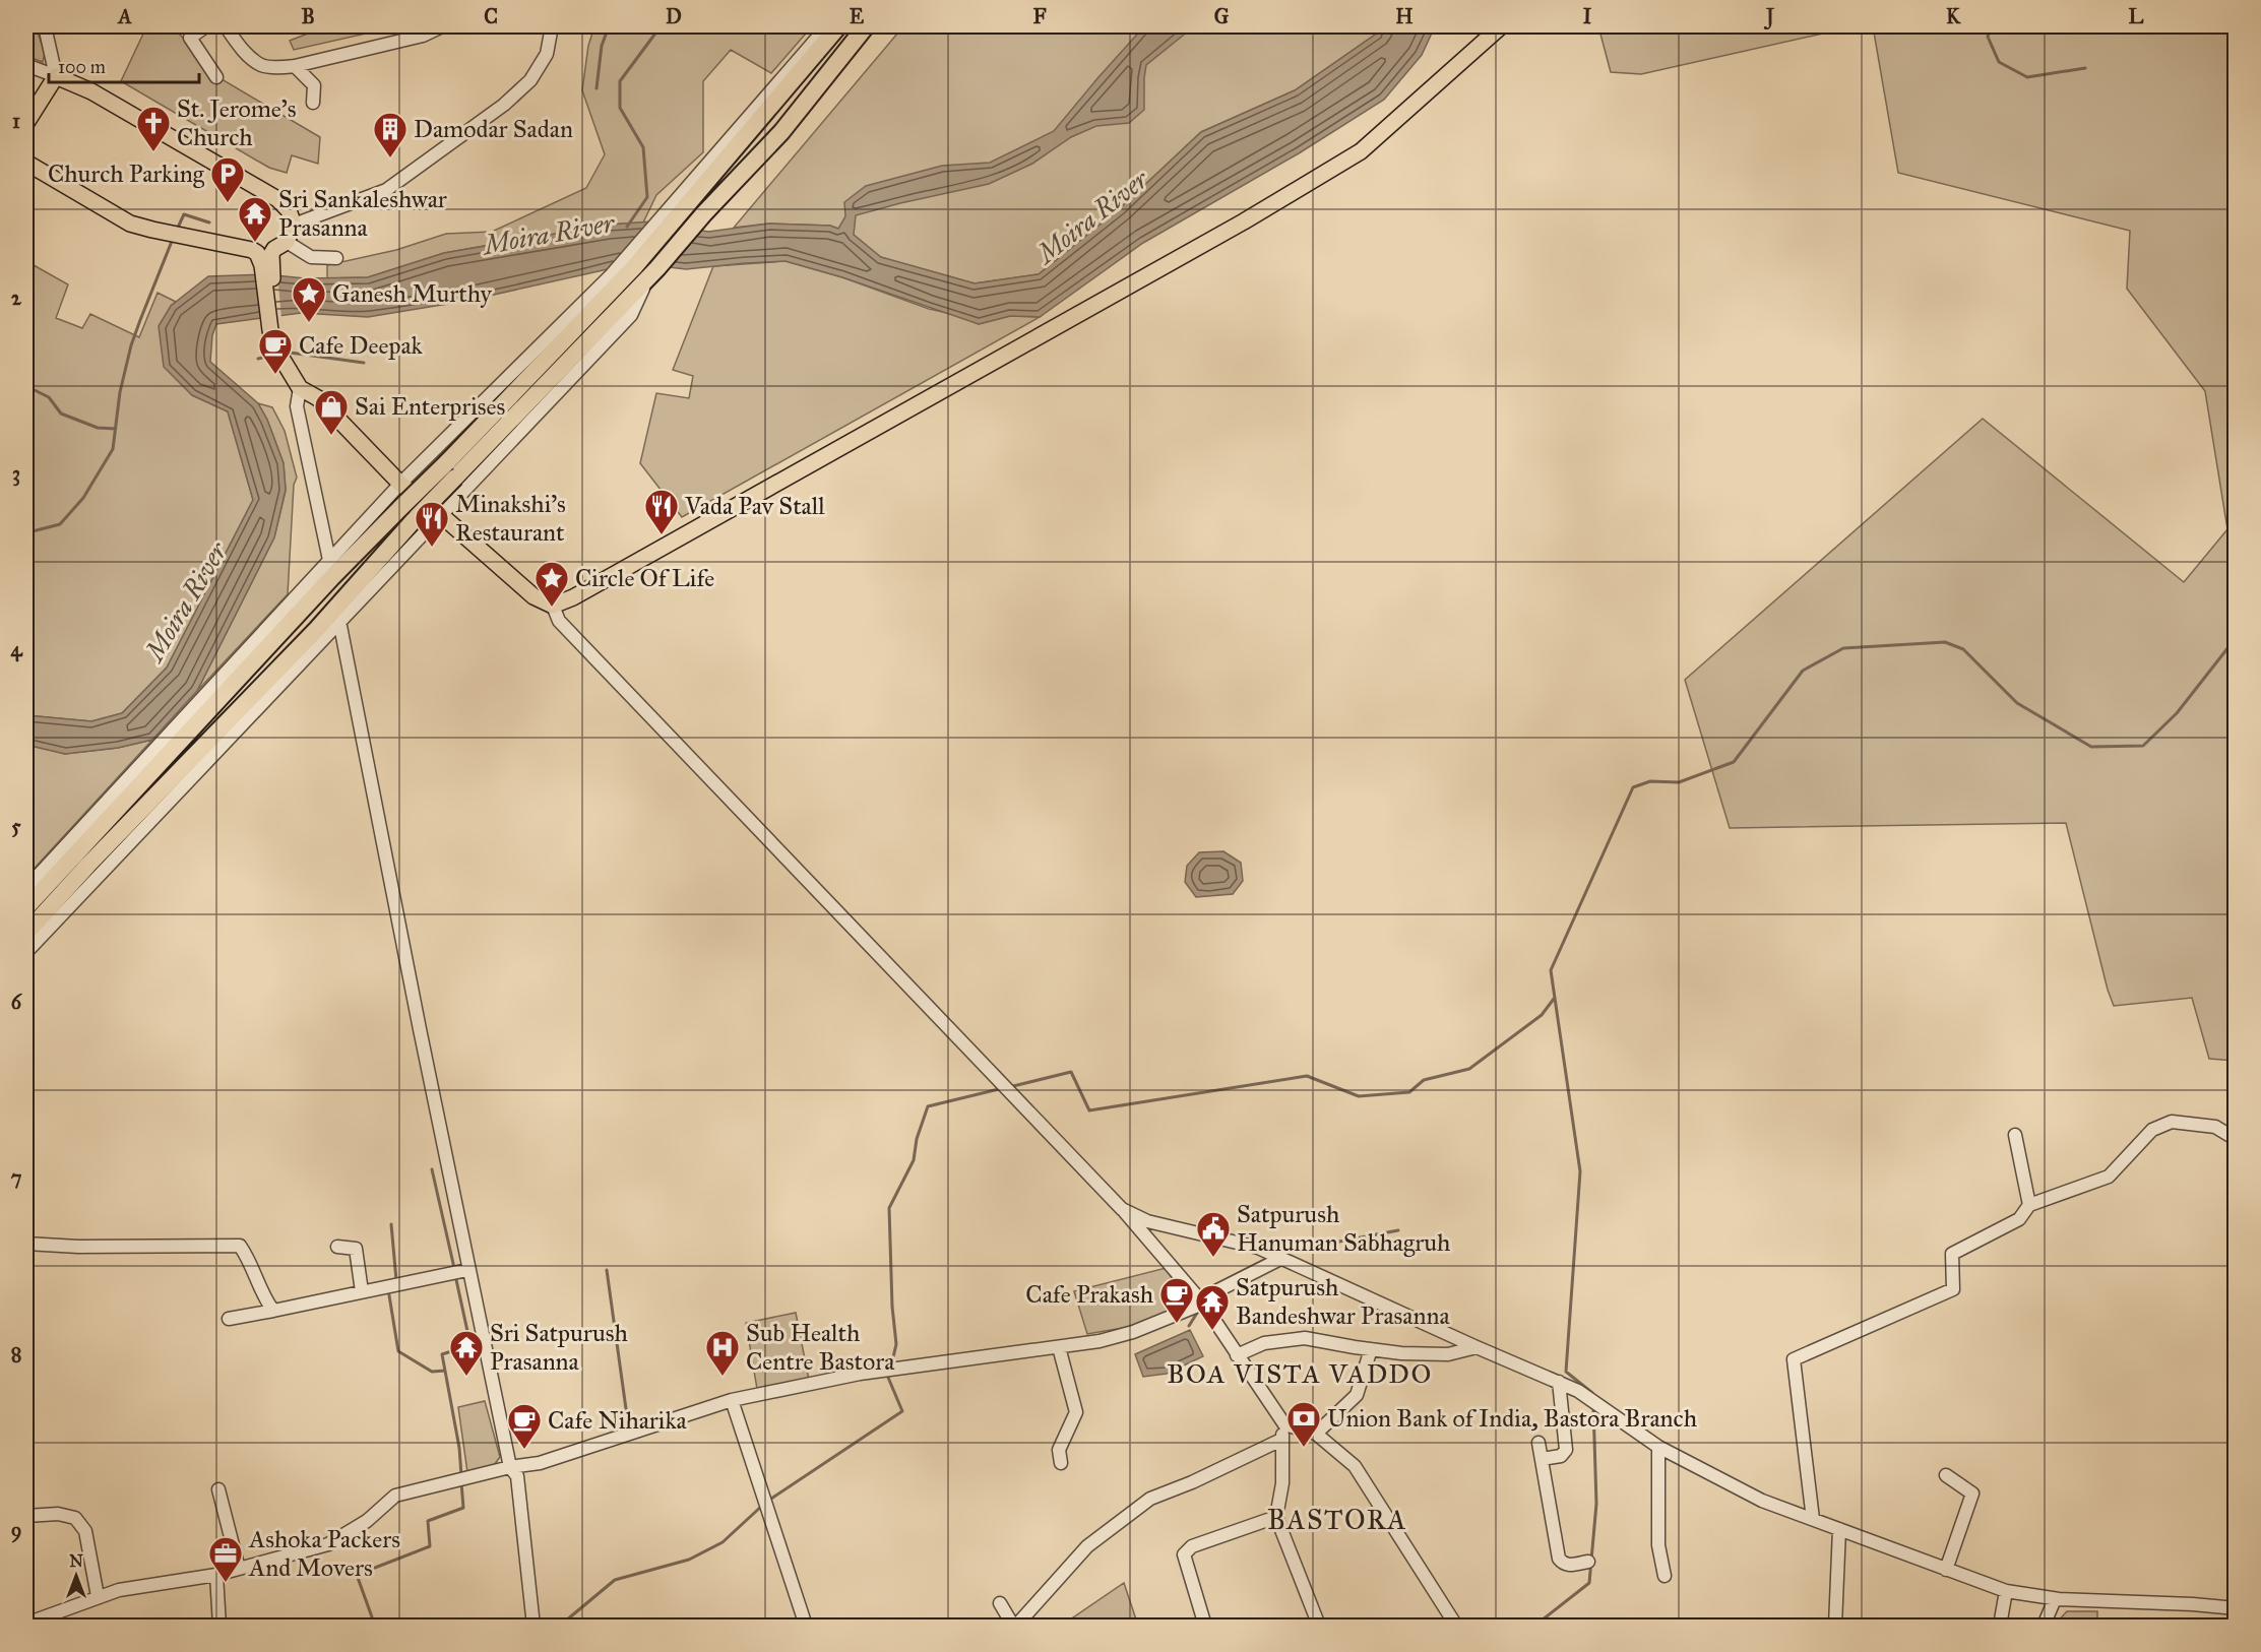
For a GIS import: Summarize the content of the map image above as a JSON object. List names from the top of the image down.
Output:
{
  "districts": ["BOA VISTA VADDO", "BASTORA"],
  "water": ["Moira River"],
  "places": {
    "church": ["St. Jerome's Church"],
    "building": ["Damodar Sadan"],
    "parking": ["Church Parking"],
    "temple": ["Sri Sankaleshwar Prasanna", "Satpurush Bandeshwar Prasanna", "Sri Satpurush Prasanna"],
    "place": ["Ganesh Murthy", "Circle Of Life"],
    "cafe": ["Cafe Deepak", "Cafe Prakash", "Cafe Niharika"],
    "shop": ["Sai Enterprises"],
    "restaurant": ["Vada Pav Stall", "Minakshi’s Restaurant"],
    "public building": ["Satpurush Hanuman Sabhagruh"],
    "hospital": ["Sub Health Centre Bastora"],
    "bank": ["Union Bank of India, Bastora Branch"],
    "office": ["Ashoka Packers And Movers"]
  },
  "scale_bar": "100 m",
  "north": "top",
  "grid": {
    "columns": [
      "A",
      "B",
      "C",
      "D",
      "E",
      "F",
      "G",
      "H",
      "I",
      "J",
      "K",
      "L"
    ],
    "rows": [
      "1",
      "2",
      "3",
      "4",
      "5",
      "6",
      "7",
      "8",
      "9"
    ]
  }
}
